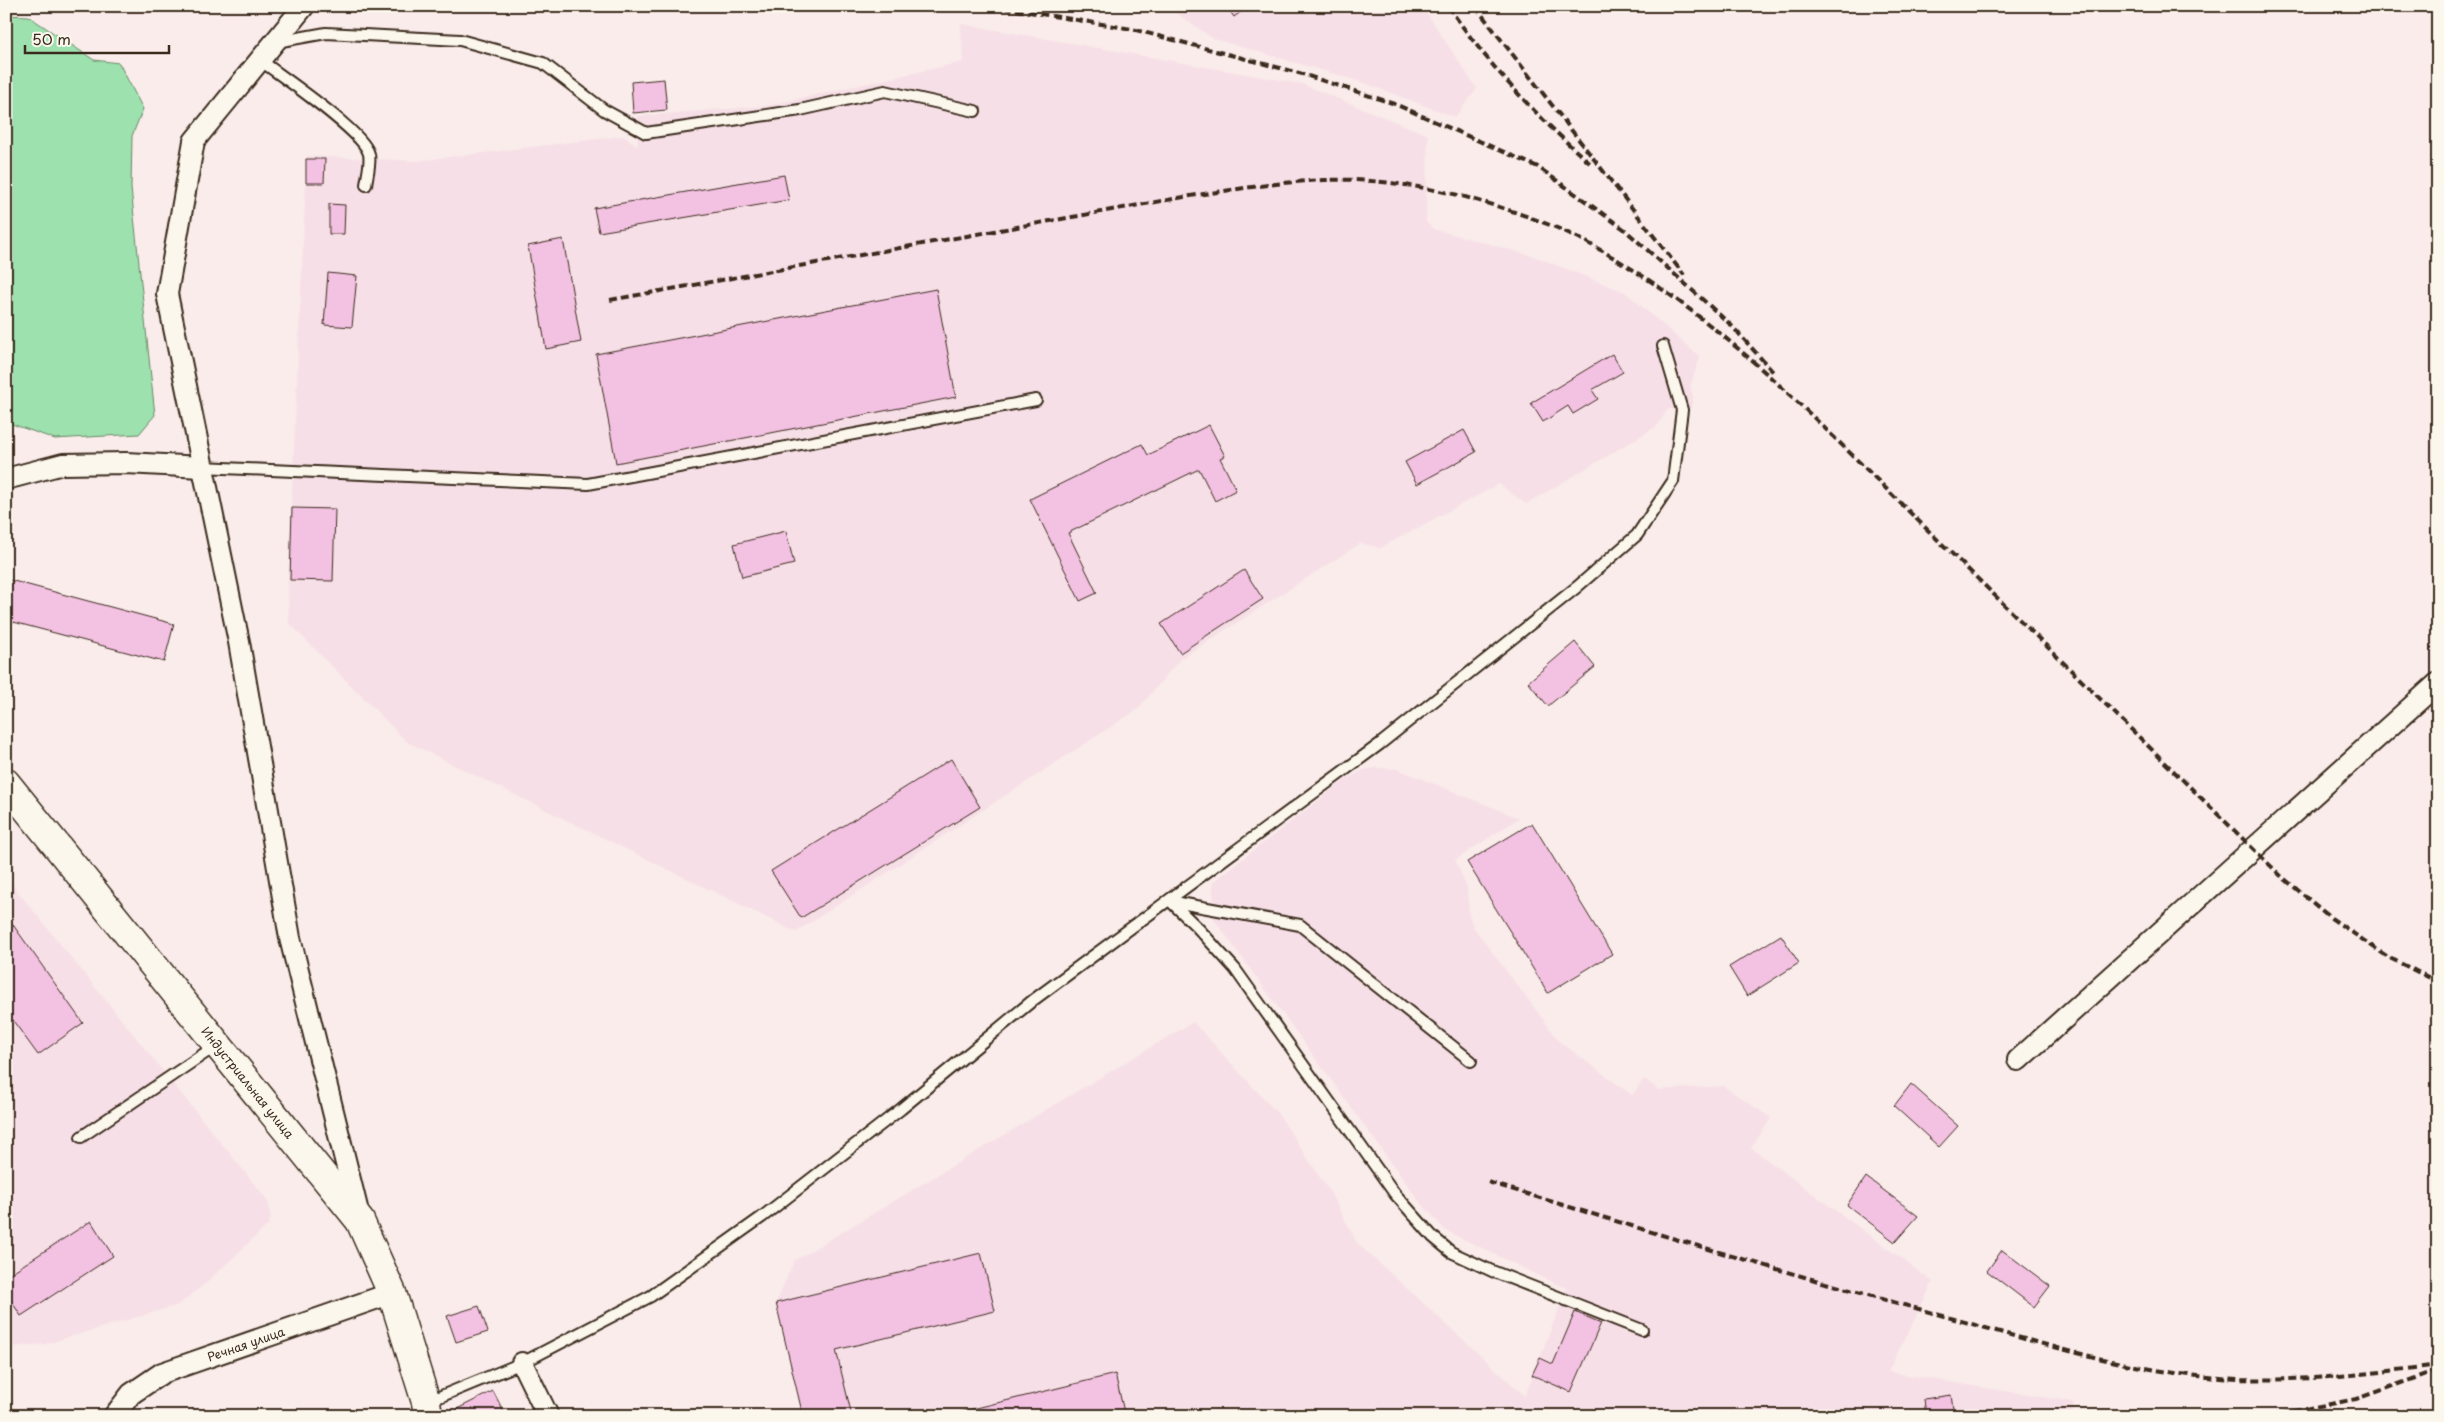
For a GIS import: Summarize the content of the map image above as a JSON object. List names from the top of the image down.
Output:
{
  "streets": {
    "main road": ["Индустриальная улица"],
    "street": ["Речная улица"]
  },
  "crossings": [
    ["Индустриальная улица", "Речная улица"]
  ],
  "scale_bar": "50 m"
}
